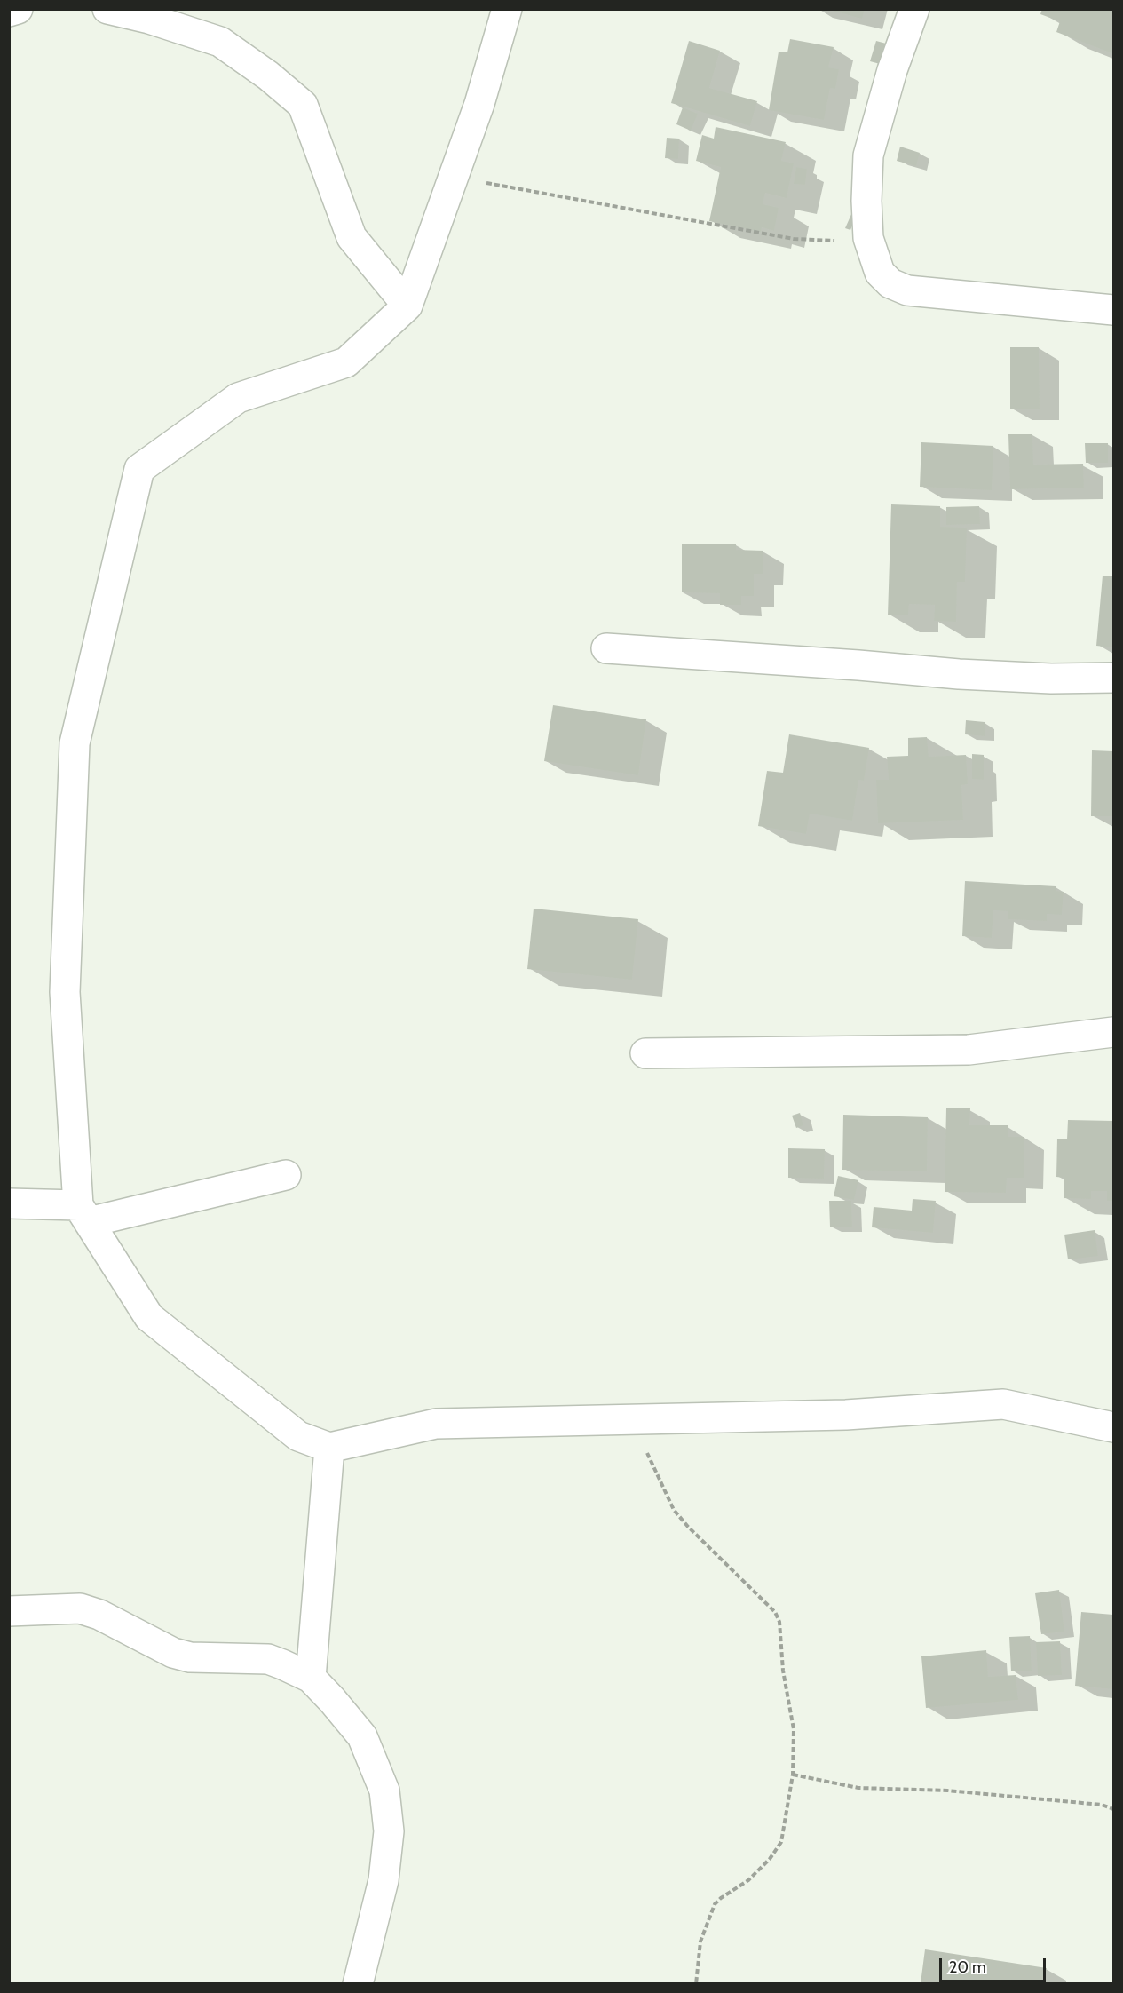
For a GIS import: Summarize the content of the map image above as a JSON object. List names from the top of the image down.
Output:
{
  "scale_bar": "20 m"
}
